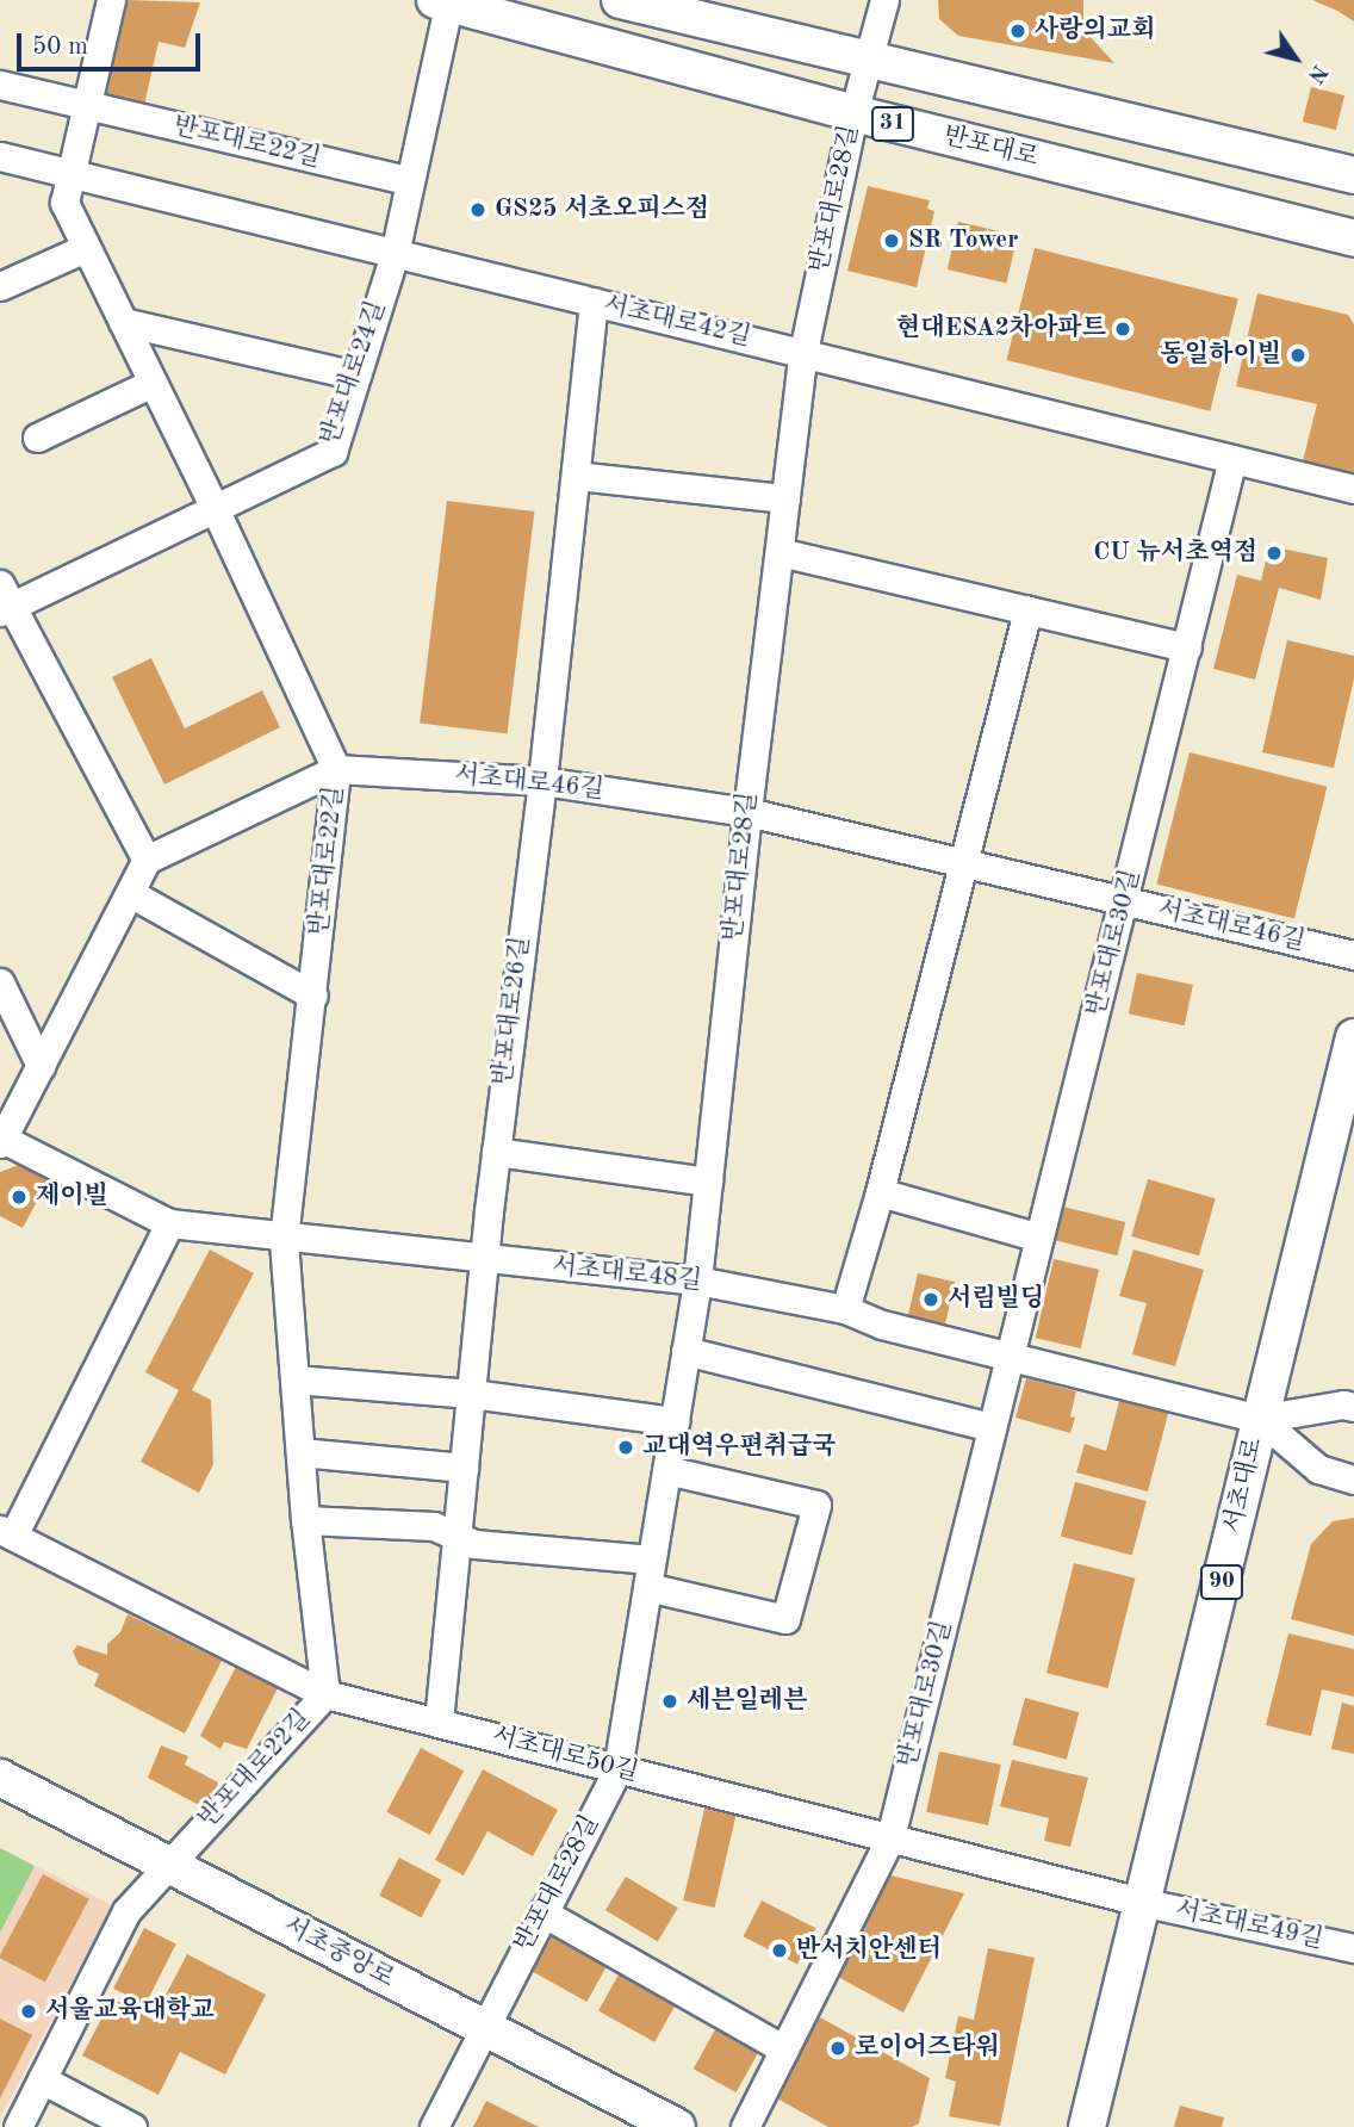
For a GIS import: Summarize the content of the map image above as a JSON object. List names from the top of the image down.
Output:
{
  "streets": {
    "main road": [
      "31",
      "반포대로",
      "서초대로",
      "90",
      "서초중앙로"
    ],
    "street": [
      "반포대로22길",
      "반포대로28길",
      "서초대로42길",
      "반포대로24길",
      "서초대로46길",
      "반포대로30길",
      "반포대로26길",
      "서초대로48길",
      "서초대로50길",
      "서초대로49길"
    ]
  },
  "crossings": [
    ["31", "반포대로28길"],
    ["반포대로22길", "서초대로42길"],
    ["반포대로22길", "반포대로24길"],
    ["반포대로22길", "서초대로46길"],
    ["반포대로22길", "서초대로48길"],
    ["반포대로22길", "서초대로50길"],
    ["반포대로22길", "서초중앙로"],
    ["반포대로", "반포대로28길"],
    ["반포대로", "반포대로24길"],
    ["반포대로28길", "서초대로42길"],
    ["반포대로28길", "서초대로46길"],
    ["반포대로28길", "서초대로48길"],
    ["반포대로28길", "서초대로50길"],
    ["반포대로28길", "서초중앙로"],
    ["서초대로42길", "반포대로24길"],
    ["서초대로42길", "반포대로30길"],
    ["서초대로42길", "반포대로26길"],
    ["반포대로24길", "서초대로46길"],
    ["서초대로46길", "반포대로30길"],
    ["서초대로46길", "반포대로26길"],
    ["반포대로30길", "서초대로48길"],
    ["반포대로30길", "서초대로50길"],
    ["반포대로26길", "서초대로48길"],
    ["반포대로26길", "서초대로50길"],
    ["서초대로48길", "서초대로"],
    ["서초대로48길", "서초대로50길"],
    ["서초대로", "서초대로50길"],
    ["서초대로", "서초대로49길"],
    ["서초대로50길", "서초대로49길"]
  ],
  "places": [
    "사랑의교회",
    "GS25 서초오피스점",
    "SR Tower",
    "현대ESA2차아파트",
    "동일하이빌",
    "CU 뉴서초역점",
    "제이빌",
    "서림빌딩",
    "교대역우편취급국",
    "세븐일레븐",
    "반서치안센터",
    "서울교육대학교",
    "로이어즈타워"
  ],
  "scale_bar": "50 m",
  "north": "bottom right"
}
